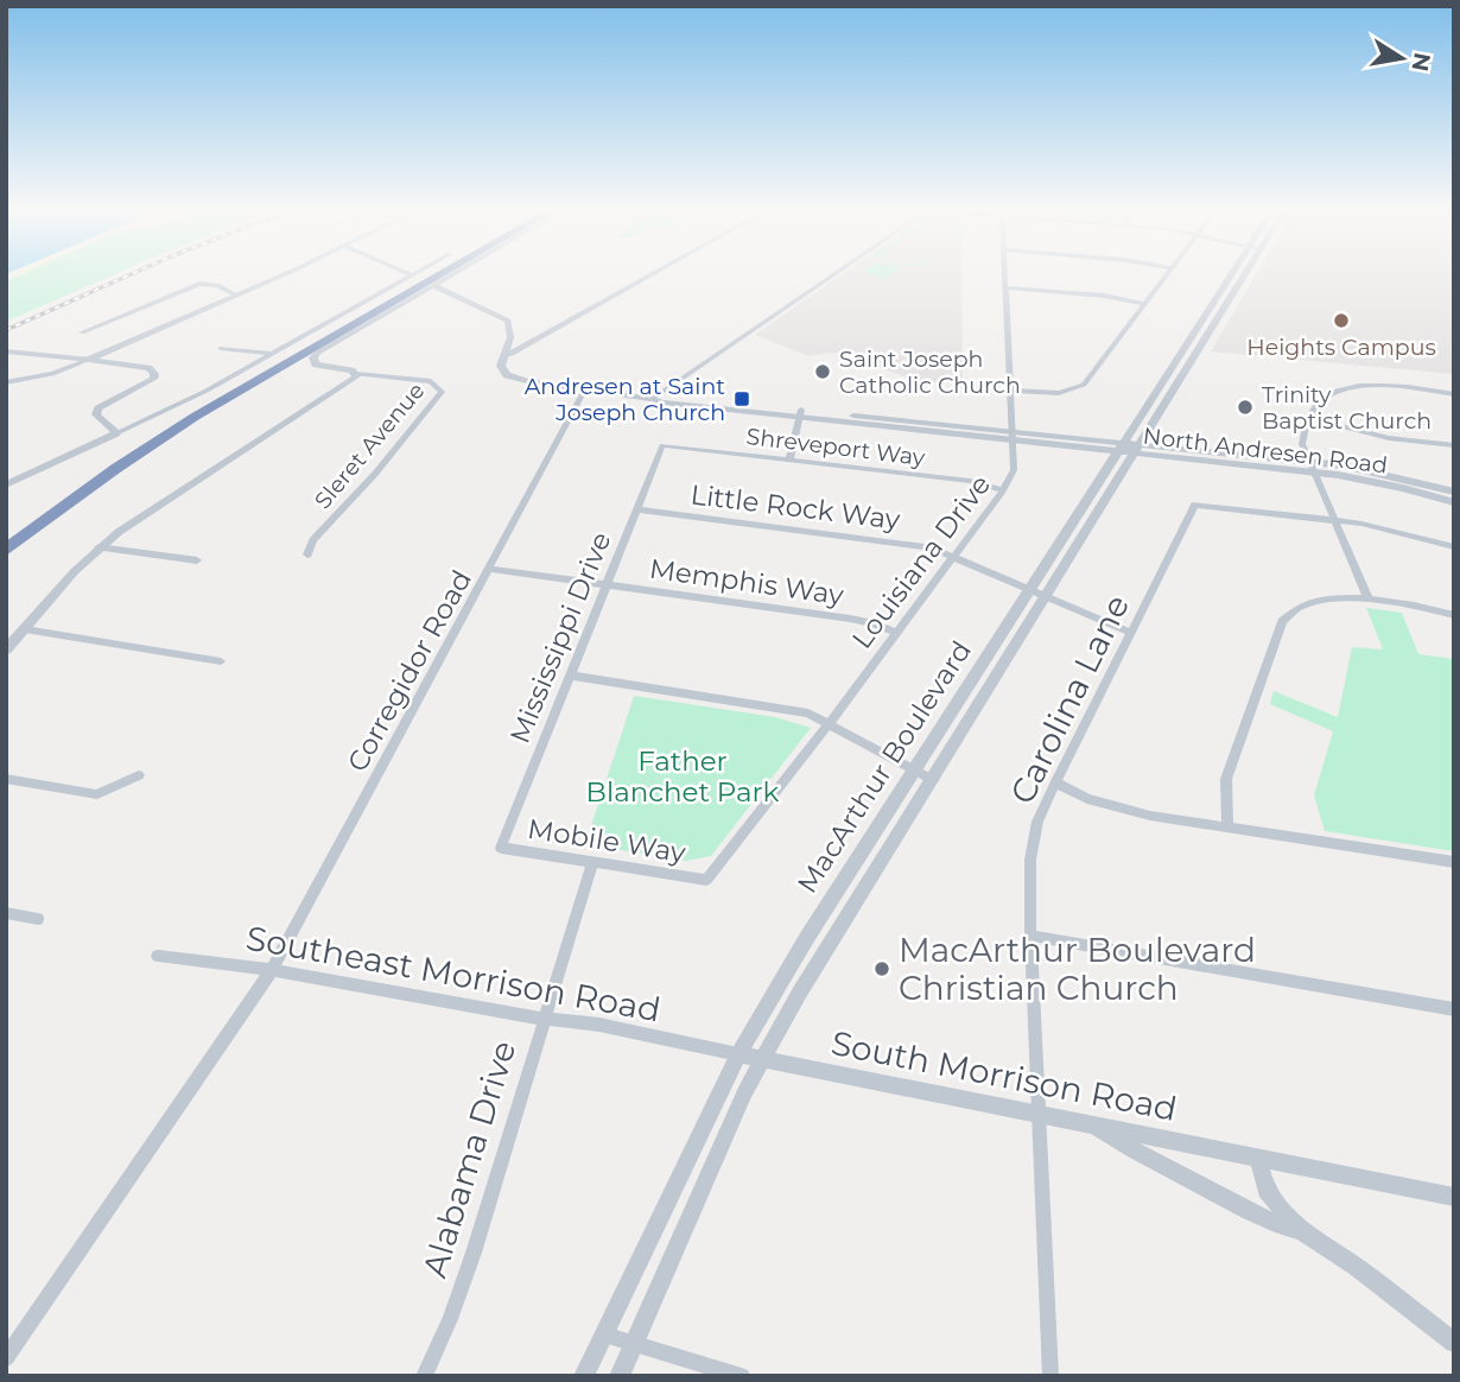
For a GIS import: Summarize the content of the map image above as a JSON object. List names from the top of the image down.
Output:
{
  "streets": {
    "street": [
      "Sleret Avenue",
      "Shreveport Way",
      "North Andresen Road",
      "Little Rock Way",
      "Louisiana Drive",
      "Memphis Way",
      "Mississippi Drive",
      "Corregidor Road",
      "Carolina Lane",
      "MacArthur Boulevard",
      "Mobile Way",
      "Southeast Morrison Road",
      "South Morrison Road",
      "Alabama Drive"
    ]
  },
  "crossings": [
    ["Shreveport Way", "Louisiana Drive"],
    ["Shreveport Way", "Mississippi Drive"],
    ["North Andresen Road", "Louisiana Drive"],
    ["North Andresen Road", "Corregidor Road"],
    ["North Andresen Road", "MacArthur Boulevard"],
    ["Little Rock Way", "Louisiana Drive"],
    ["Little Rock Way", "Mississippi Drive"],
    ["Little Rock Way", "Carolina Lane"],
    ["Little Rock Way", "MacArthur Boulevard"],
    ["Louisiana Drive", "Memphis Way"],
    ["Louisiana Drive", "Mobile Way"],
    ["Memphis Way", "Mississippi Drive"],
    ["Memphis Way", "Corregidor Road"],
    ["Mississippi Drive", "Mobile Way"],
    ["Corregidor Road", "Southeast Morrison Road"],
    ["Carolina Lane", "South Morrison Road"],
    ["MacArthur Boulevard", "Southeast Morrison Road"],
    ["MacArthur Boulevard", "South Morrison Road"],
    ["Mobile Way", "Alabama Drive"],
    ["Southeast Morrison Road", "South Morrison Road"],
    ["Southeast Morrison Road", "Alabama Drive"]
  ],
  "parks": ["Father Blanchet Park"],
  "places": {
    "other": [
      "Heights Campus",
      "Saint Joseph Catholic Church",
      "Trinity Baptist Church",
      "MacArthur Boulevard Christian Church"
    ],
    "transit": ["Andresen at Saint Joseph Church"]
  },
  "north": "right"
}
